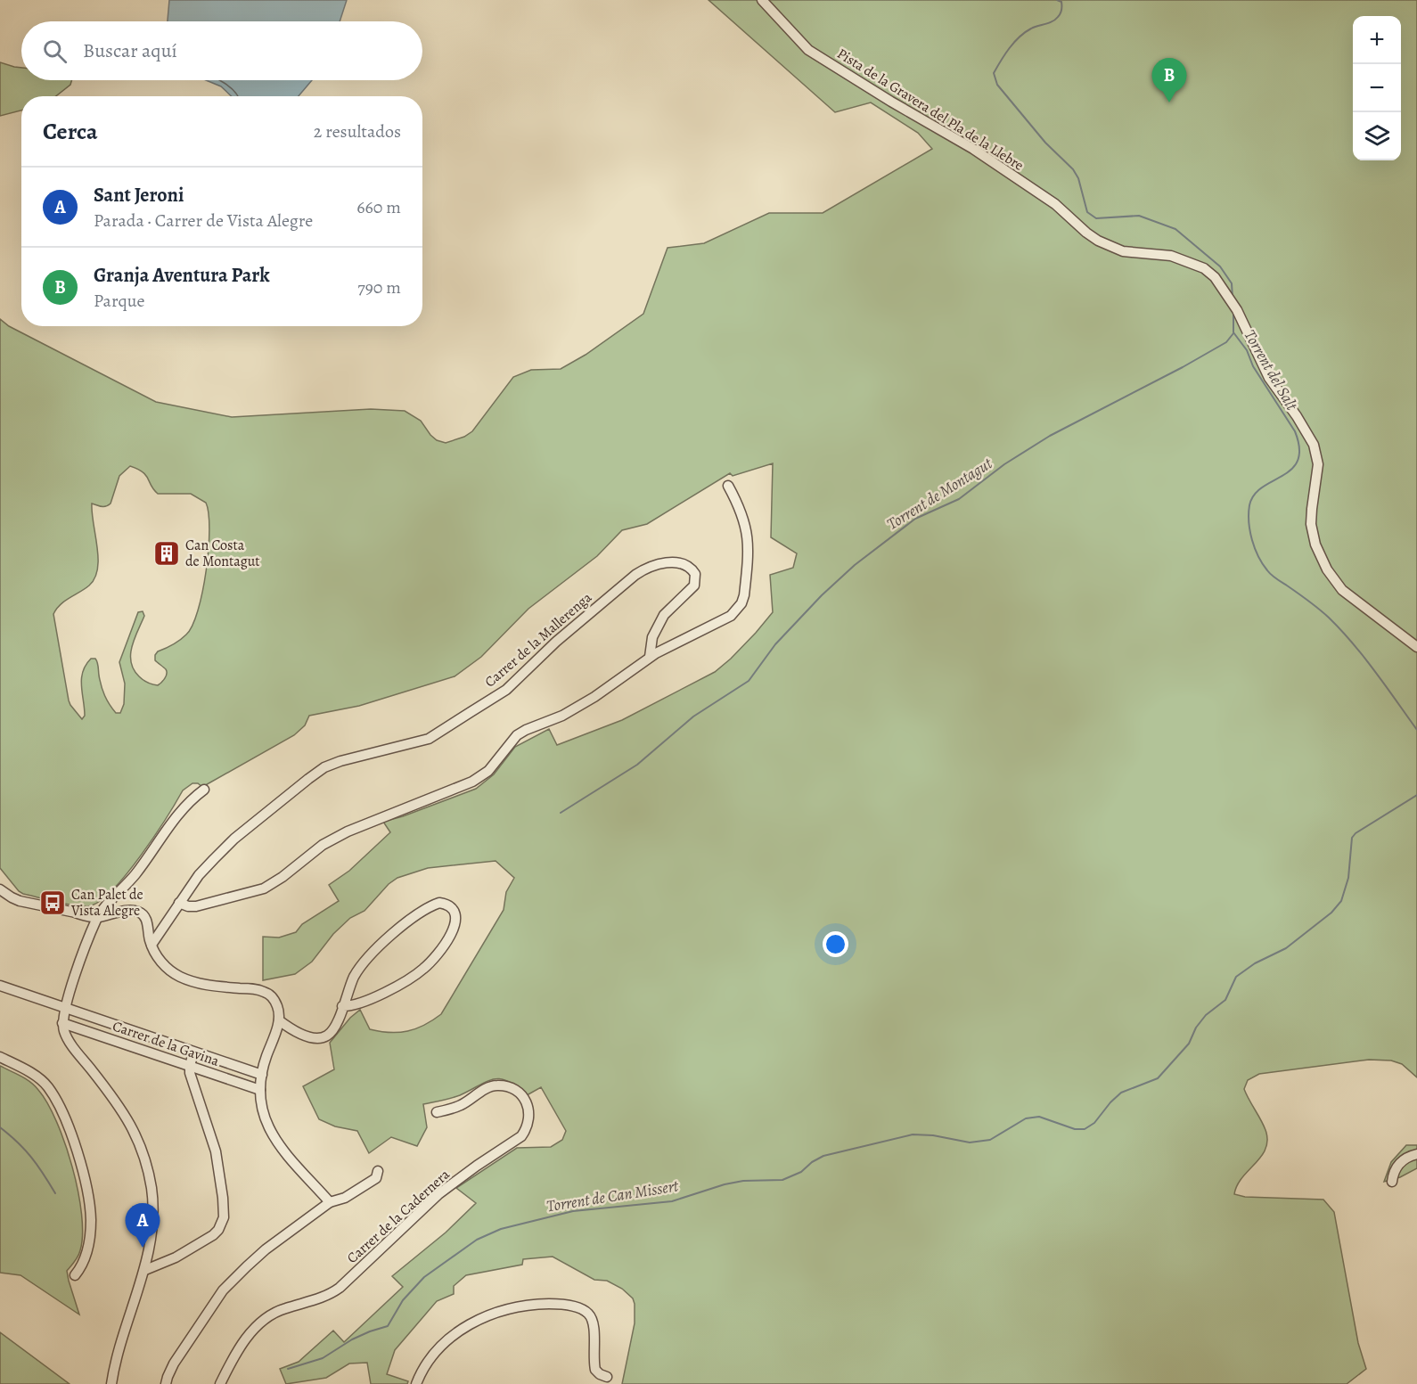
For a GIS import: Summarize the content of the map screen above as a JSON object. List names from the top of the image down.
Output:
{
  "streets": {
    "street": [
      "Pista de la Gravera del Pla de la Llebre",
      "Carrer de la Mallerenga",
      "Carrer de la Gavina",
      "Carrer de la Cadernera"
    ]
  },
  "water": ["Torrent del Salt", "Torrent de Montagut", "Torrent de Can Missert"],
  "places": {
    "building": ["Can Costa de Montagut"],
    "bus stop": ["Can Palet de Vista Alegre"]
  },
  "page": {
    "map_buttons": ["+", "−"],
    "search": "Buscar aquí",
    "pins": ["B", "A"],
    "heading": ["Cerca", "2 resultados"],
    "list": [
      {
        "mark": "A",
        "name": "Sant Jeroni",
        "note": "Parada · Carrer de Vista Alegre",
        "value": "660 m"
      },
      {
        "mark": "B",
        "name": "Granja Aventura Park",
        "note": "Parque",
        "value": "790 m"
      }
    ]
  }
}
